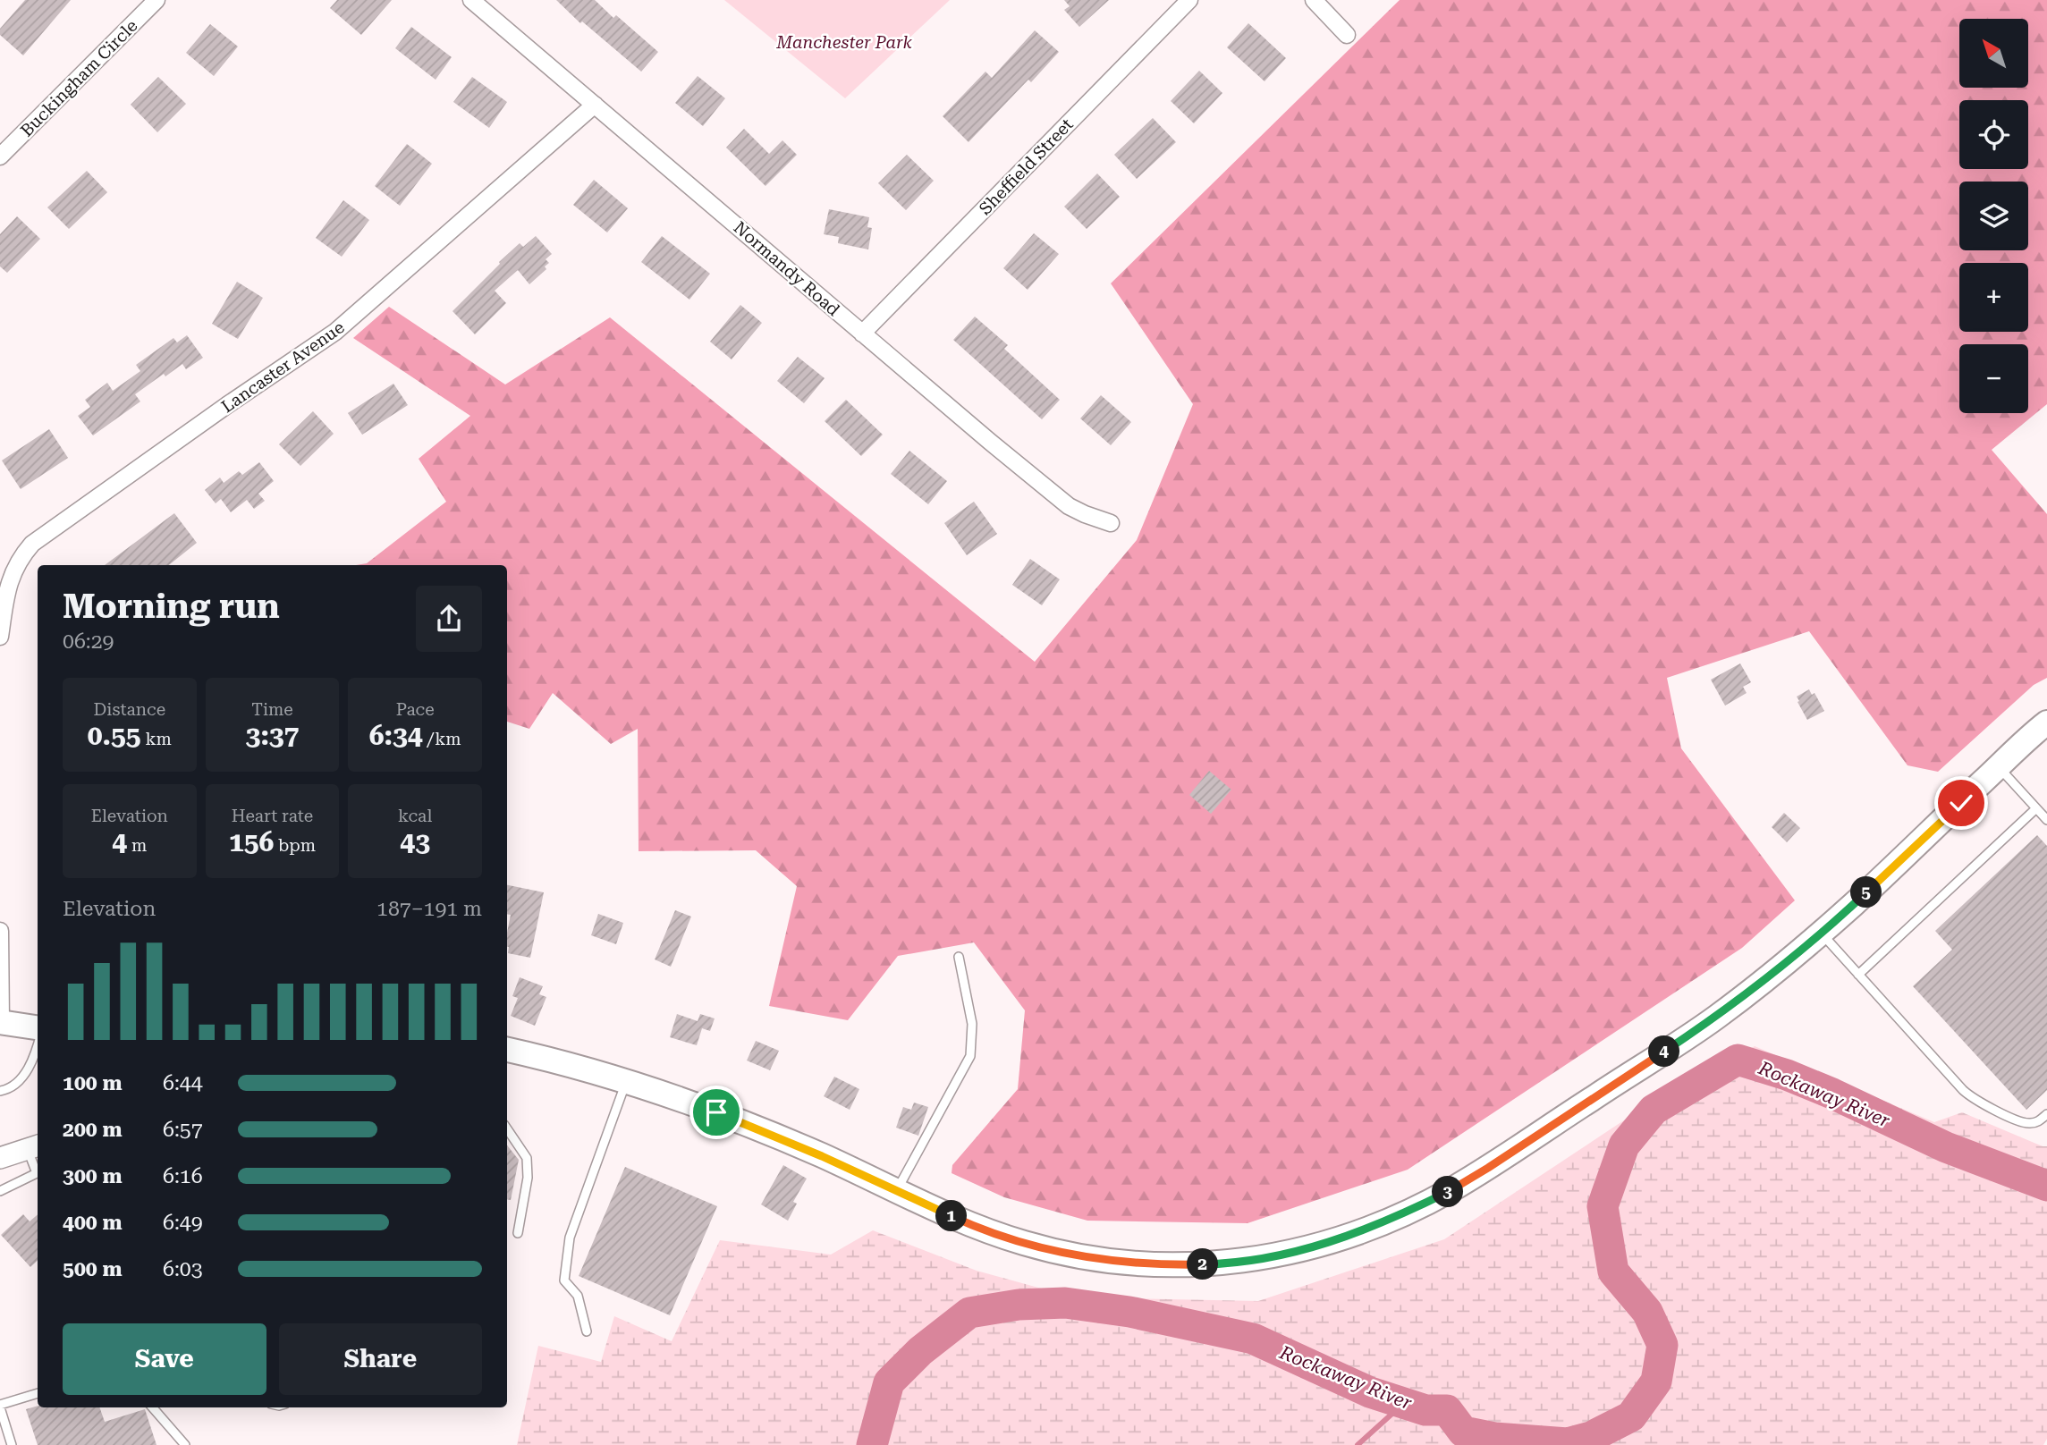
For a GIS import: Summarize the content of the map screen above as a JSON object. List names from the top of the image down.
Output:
{
  "streets": {
    "street": [
      "Buckingham Circle",
      "Sheffield Street",
      "Normandy Road",
      "Lancaster Avenue"
    ]
  },
  "crossings": [
    ["Sheffield Street", "Normandy Road"],
    ["Normandy Road", "Lancaster Avenue"]
  ],
  "water": ["Rockaway River"],
  "parks": ["Manchester Park"],
  "north": "top left",
  "page": {
    "map_buttons": ["+", "−"],
    "heading": ["Morning run", "06:29"],
    "stats": [
      ["Distance", "0.55 km"],
      ["Time", "3:37"],
      ["Pace", "6:34 /km"],
      ["Elevation", "4 m"],
      ["Heart rate", "156 bpm"],
      ["kcal", "43"]
    ],
    "pins": [
      "5",
      "4",
      "3",
      "1",
      "2"
    ],
    "chart": ["Elevation", "187–191 m"],
    "list": [
      {
        "name": "100 m",
        "note": "6:44"
      },
      {
        "name": "200 m",
        "note": "6:57"
      },
      {
        "name": "300 m",
        "note": "6:16"
      },
      {
        "name": "400 m",
        "note": "6:49"
      },
      {
        "name": "500 m",
        "note": "6:03"
      }
    ],
    "buttons": ["Save", "Share"]
  }
}
